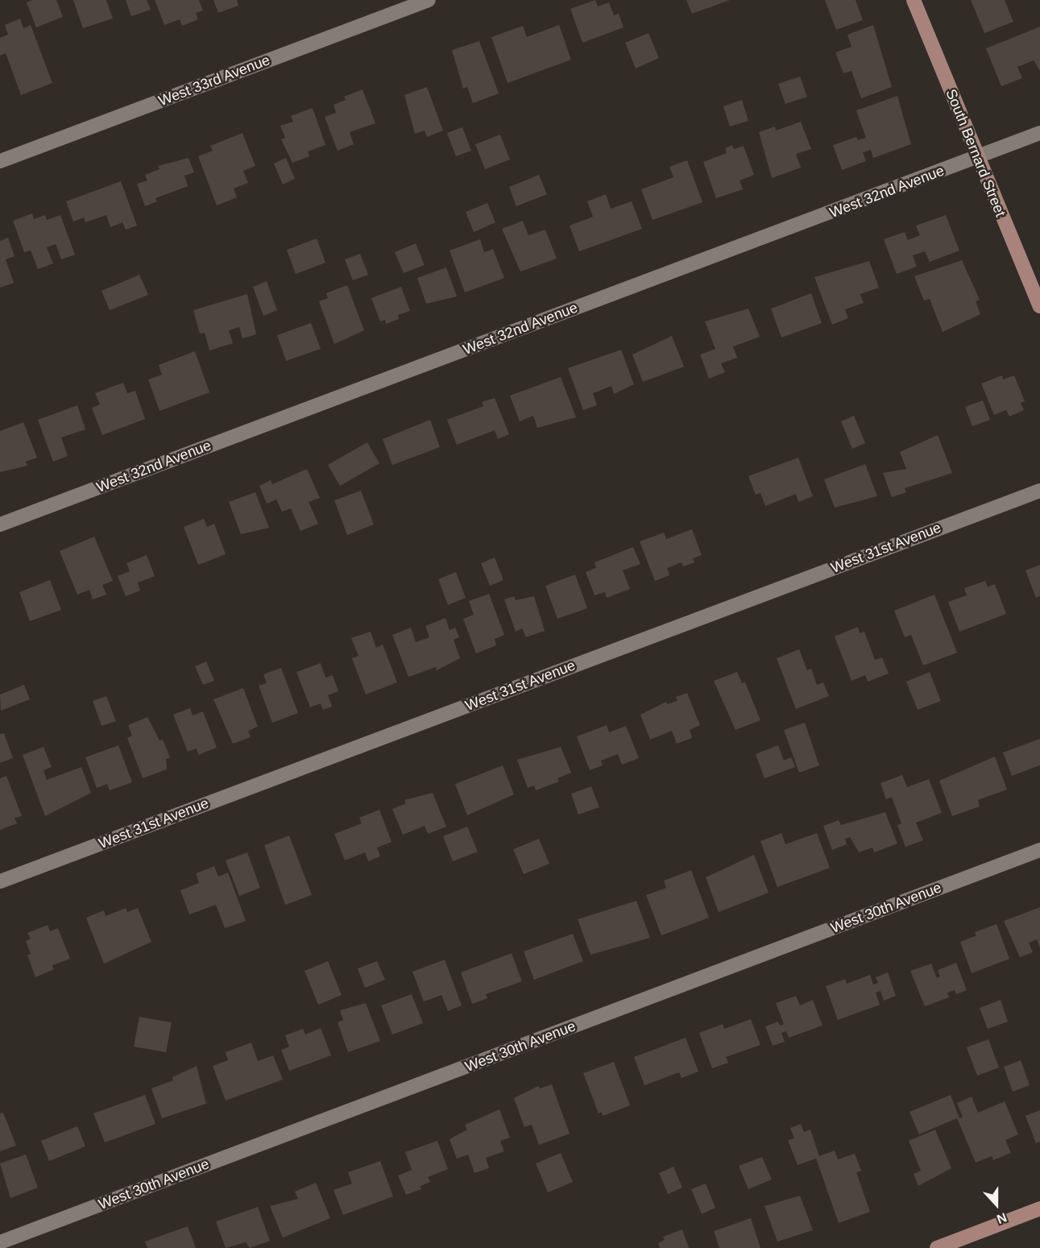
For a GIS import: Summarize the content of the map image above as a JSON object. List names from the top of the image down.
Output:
{
  "streets": {
    "street": [
      "West 33rd Avenue",
      "South Bernard Street",
      "West 32nd Avenue",
      "West 31st Avenue",
      "West 30th Avenue"
    ]
  },
  "crossings": [
    ["South Bernard Street", "West 32nd Avenue"]
  ],
  "north": "bottom"
}
